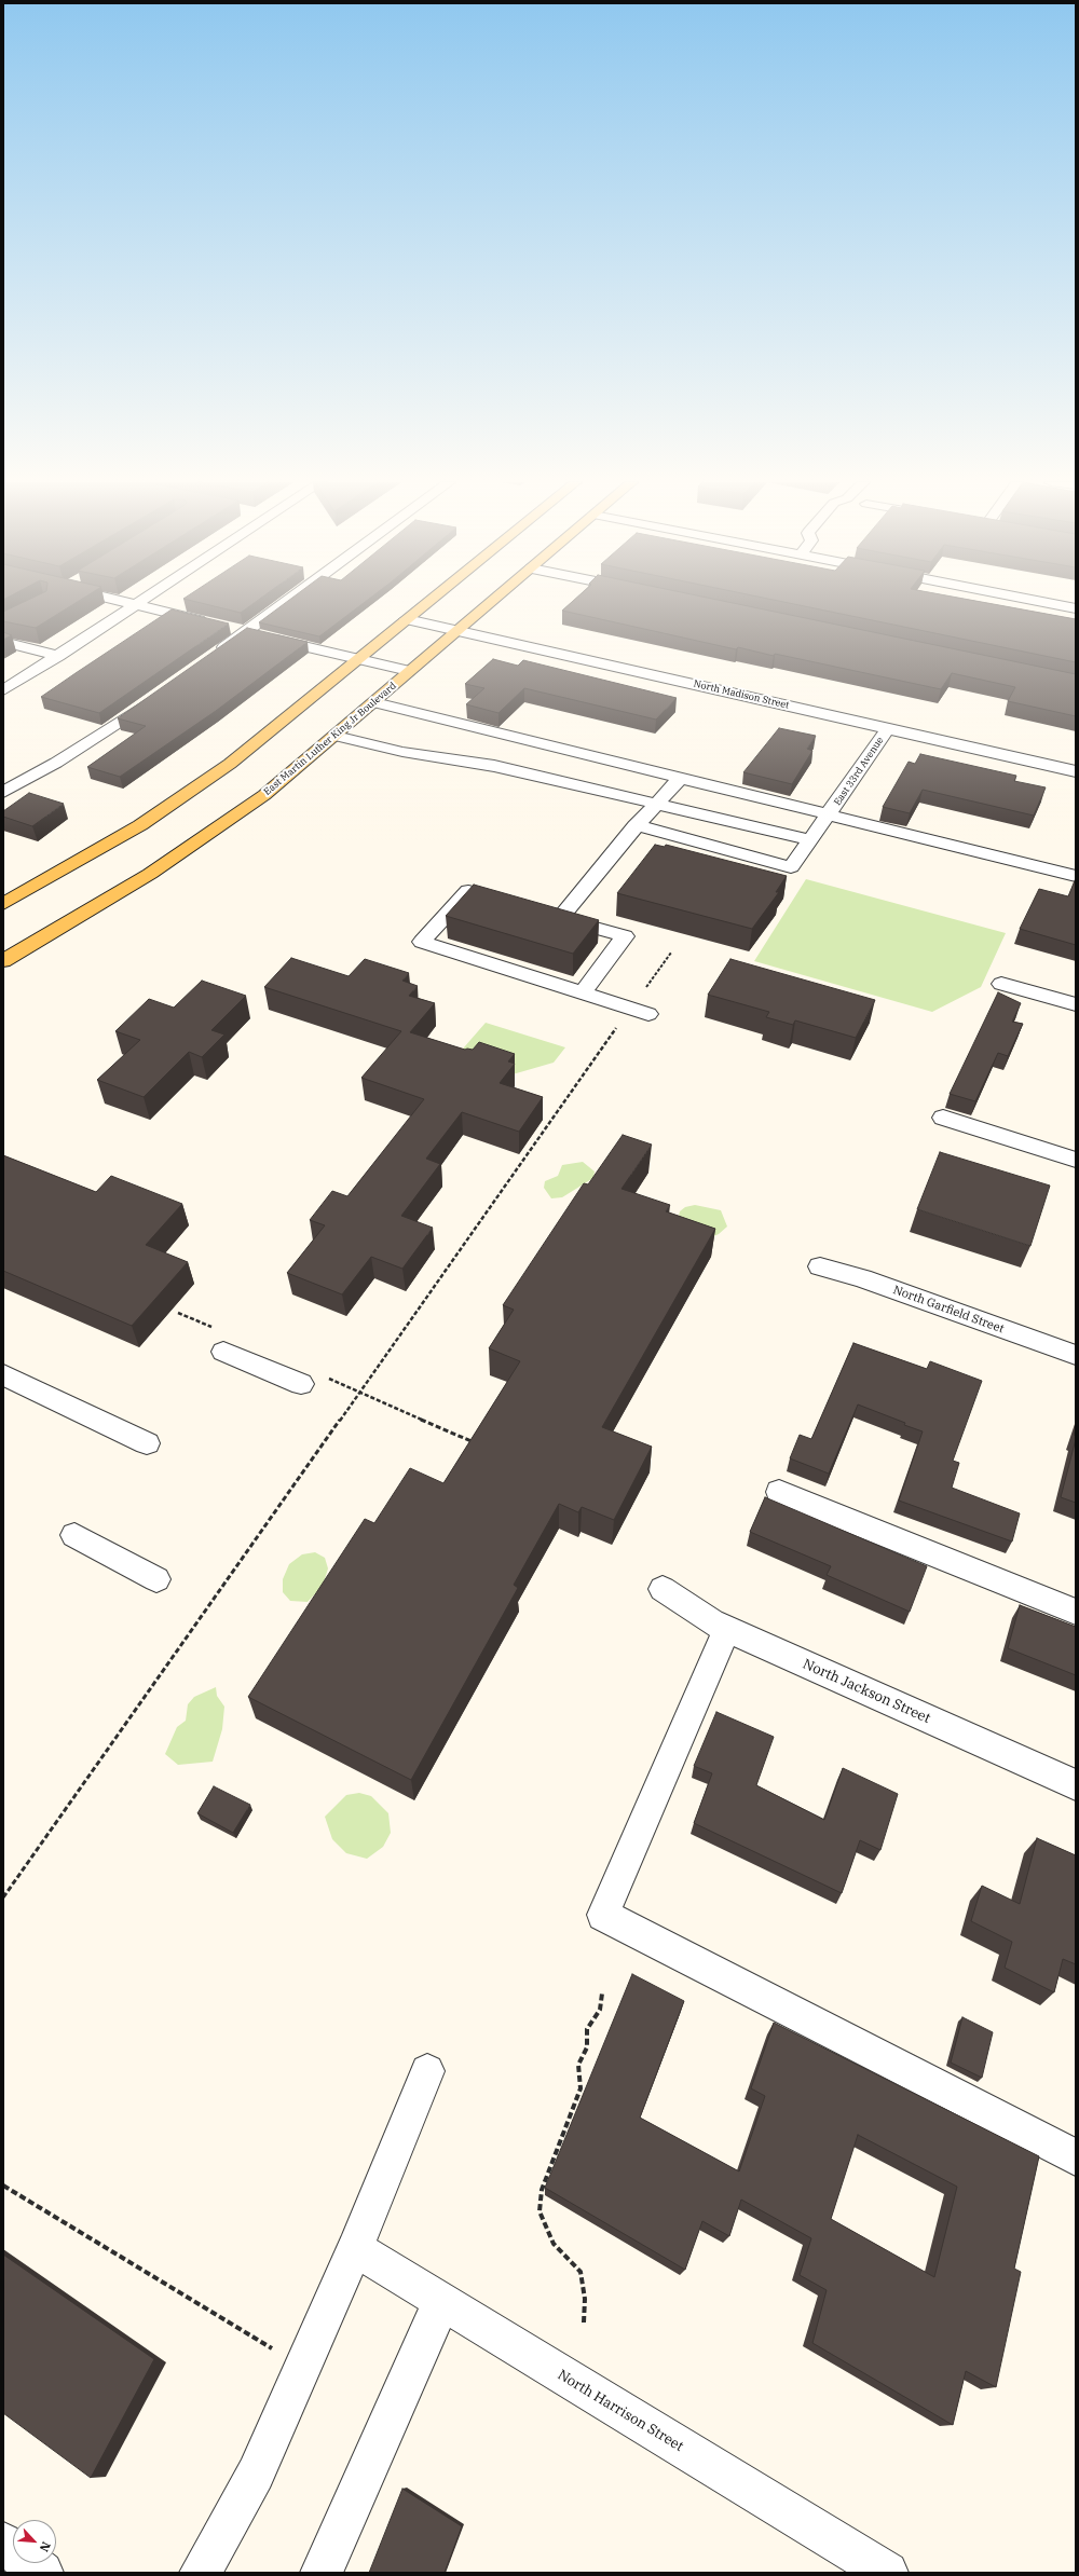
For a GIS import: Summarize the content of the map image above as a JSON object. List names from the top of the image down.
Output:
{
  "streets": {
    "main road": ["East Martin Luther King Jr Boulevard"],
    "street": [
      "North Madison Street",
      "East 33rd Avenue",
      "North Garfield Street",
      "North Jackson Street",
      "North Harrison Street"
    ]
  },
  "crossings": [
    ["North Madison Street", "East Martin Luther King Jr Boulevard"],
    ["North Madison Street", "East 33rd Avenue"]
  ],
  "north": "bottom right"
}
